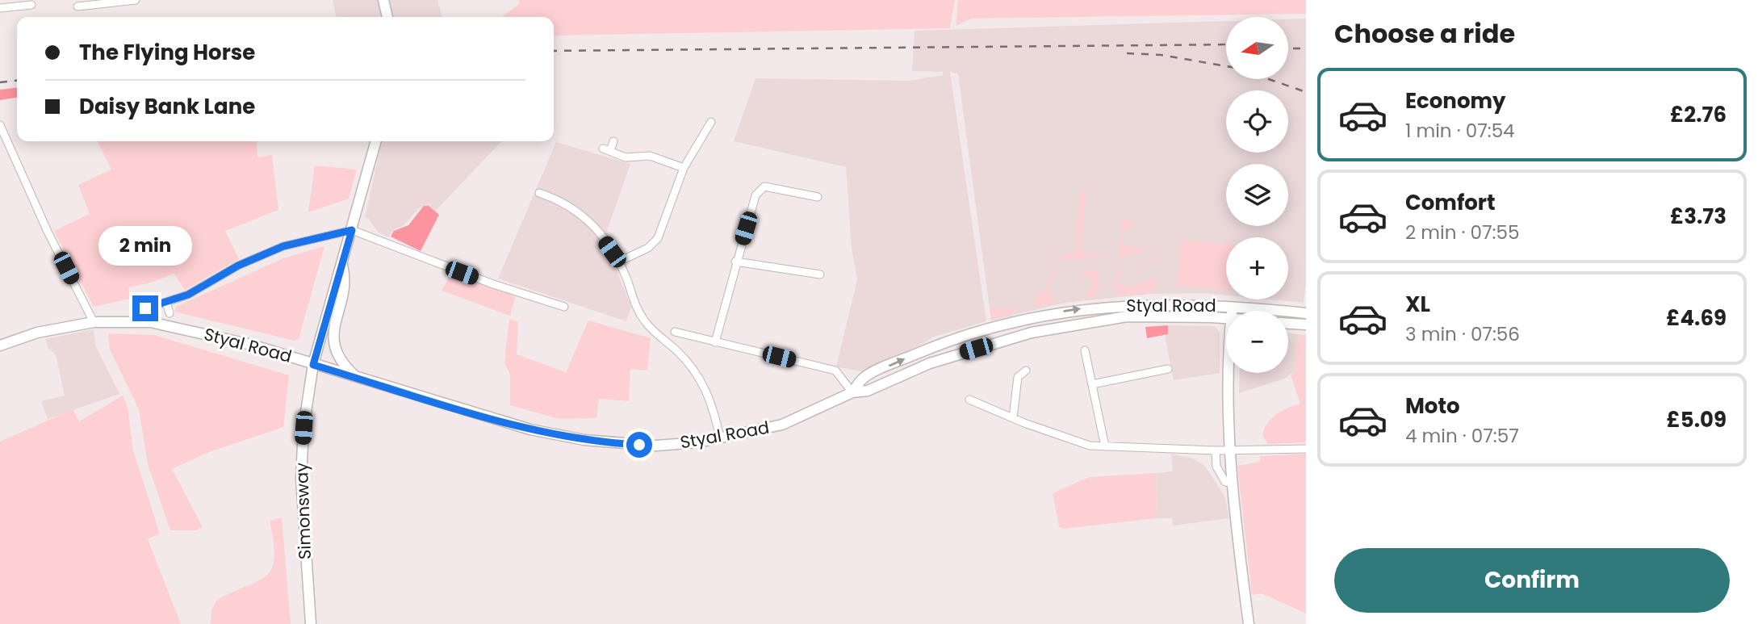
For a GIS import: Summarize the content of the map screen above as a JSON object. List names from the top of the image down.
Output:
{
  "streets": {
    "main road": ["Styal Road", "Simonsway"]
  },
  "crossings": [
    ["Styal Road", "Simonsway"]
  ],
  "north": "left",
  "page": {
    "heading": "Choose a ride",
    "map_buttons": ["+", "−"],
    "banner": ["The Flying Horse", "Daisy Bank Lane"],
    "list": [
      {
        "name": "Economy",
        "note": "1 min · 07:54",
        "value": "£2.76"
      },
      {
        "name": "Comfort",
        "note": "2 min · 07:55",
        "value": "£3.73"
      },
      {
        "name": "XL",
        "note": "3 min · 07:56",
        "value": "£4.69"
      },
      {
        "name": "Moto",
        "note": "4 min · 07:57",
        "value": "£5.09"
      }
    ],
    "bubble": "2 min",
    "buttons": "Confirm"
  }
}
